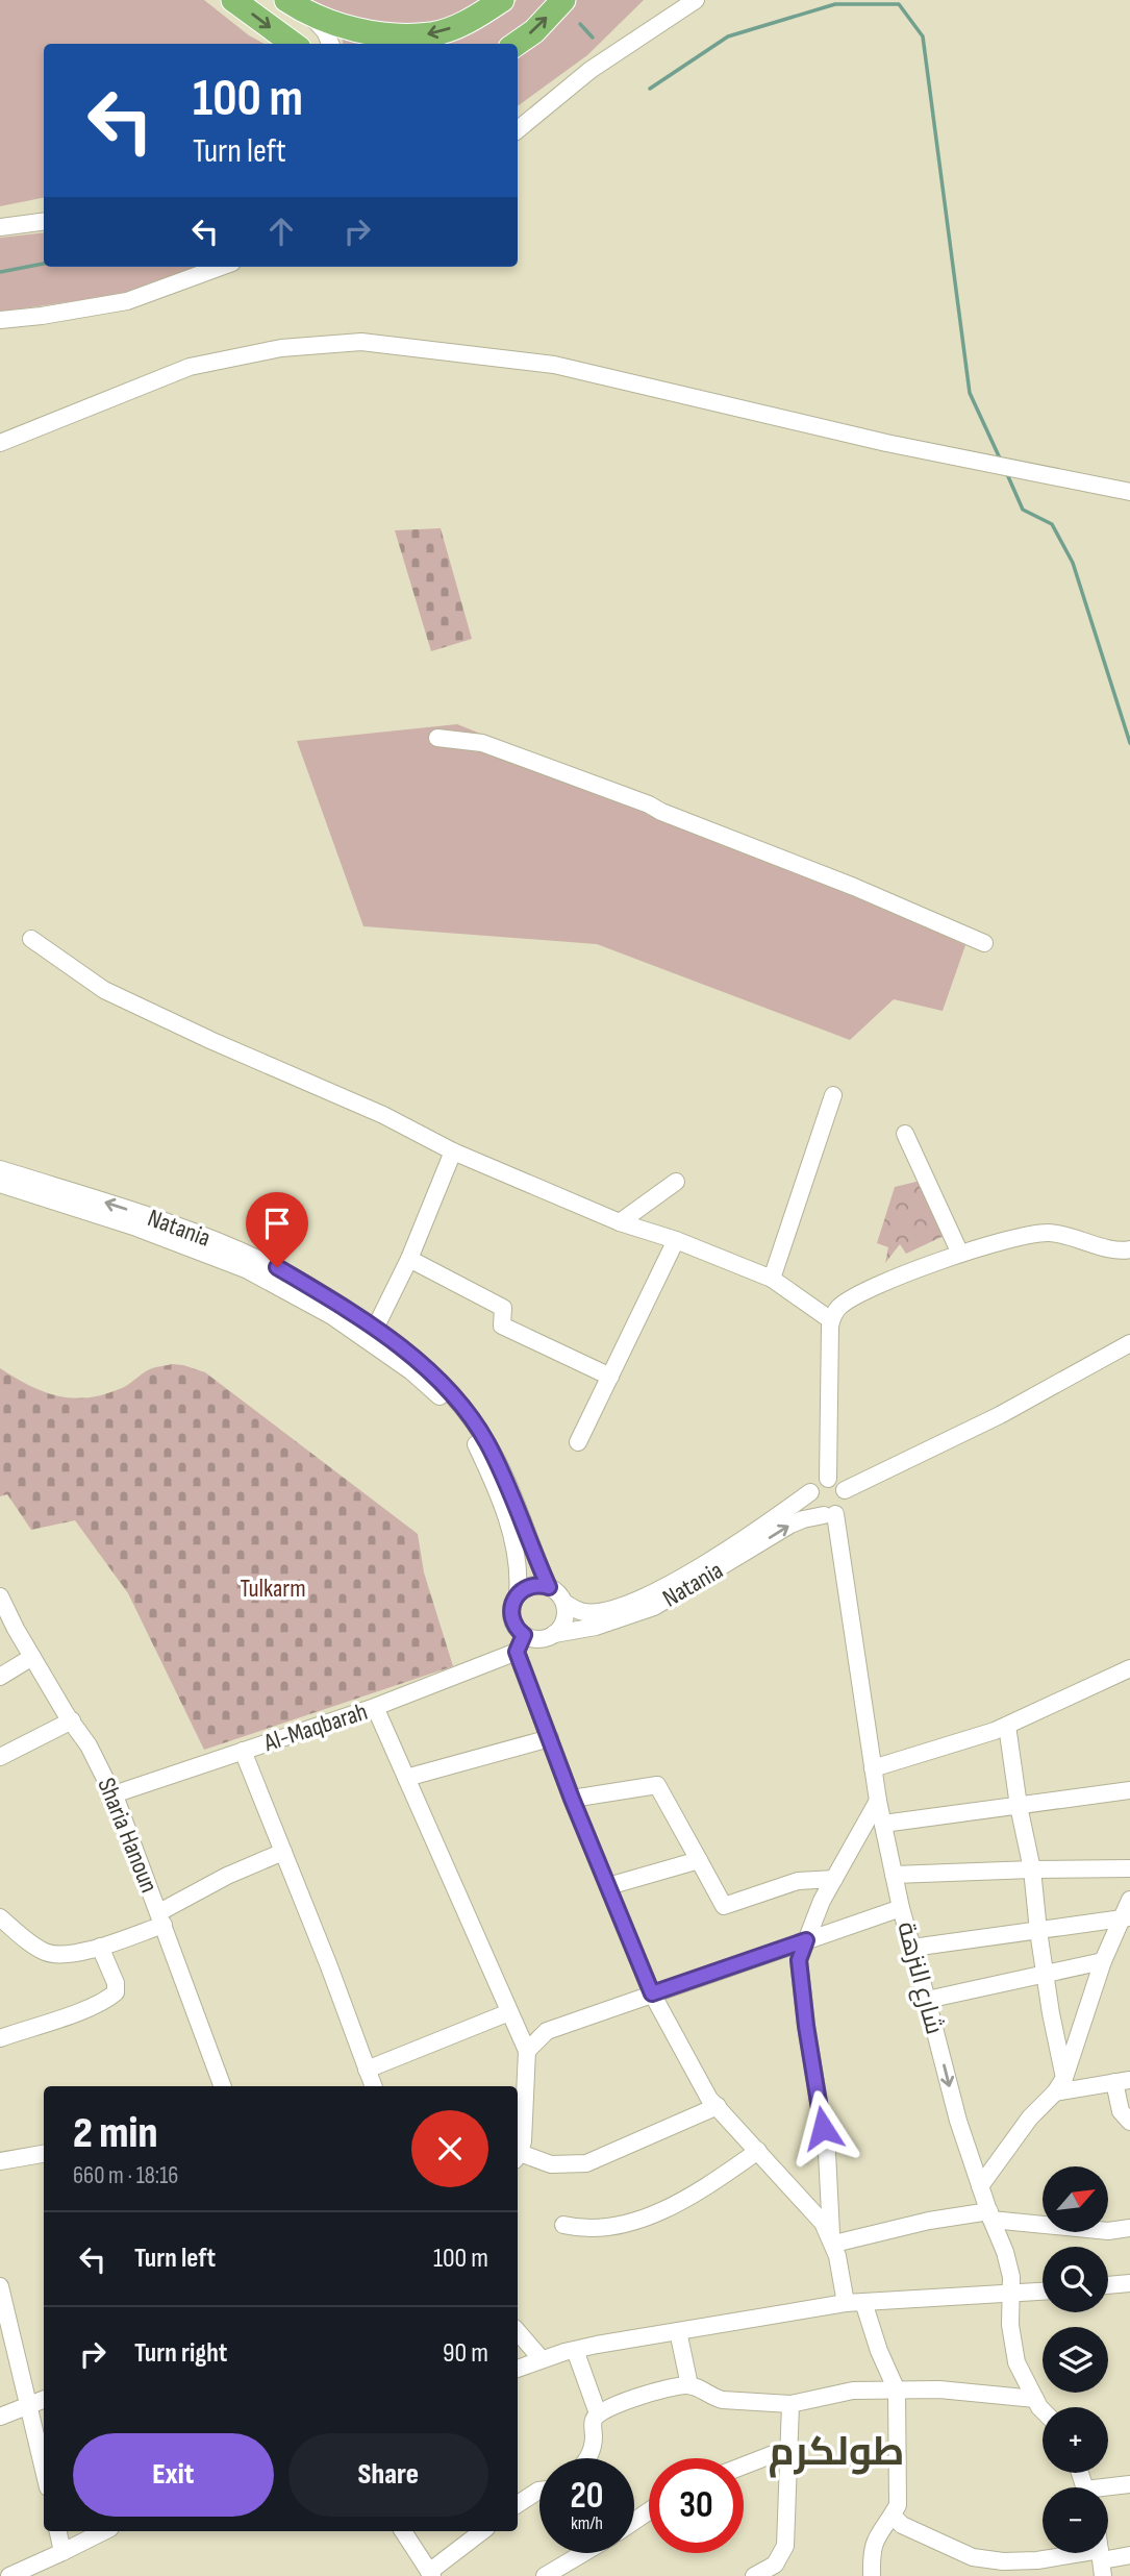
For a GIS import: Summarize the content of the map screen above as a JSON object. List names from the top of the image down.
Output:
{
  "streets": {
    "street": [
      "Natania",
      "Al-Maqbarah",
      "Sharia Hanoun",
      "شارع النزهة"
    ]
  },
  "crossings": [
    ["Natania", "شارع النزهة"],
    ["Al-Maqbarah", "Sharia Hanoun"]
  ],
  "districts": ["طولكرم"],
  "parks": ["Tulkarm"],
  "north": "top right",
  "page": {
    "turn": ["100 m", "Turn left"],
    "heading": ["2 min", "660 m · 18:16"],
    "map_buttons": ["+", "−"],
    "list": [
      {
        "name": "Turn left",
        "value": "100 m"
      },
      {
        "name": "Turn right",
        "value": "90 m"
      }
    ],
    "buttons": ["Exit", "Share"],
    "speed": "20 km/h",
    "limit": "30"
  }
}
